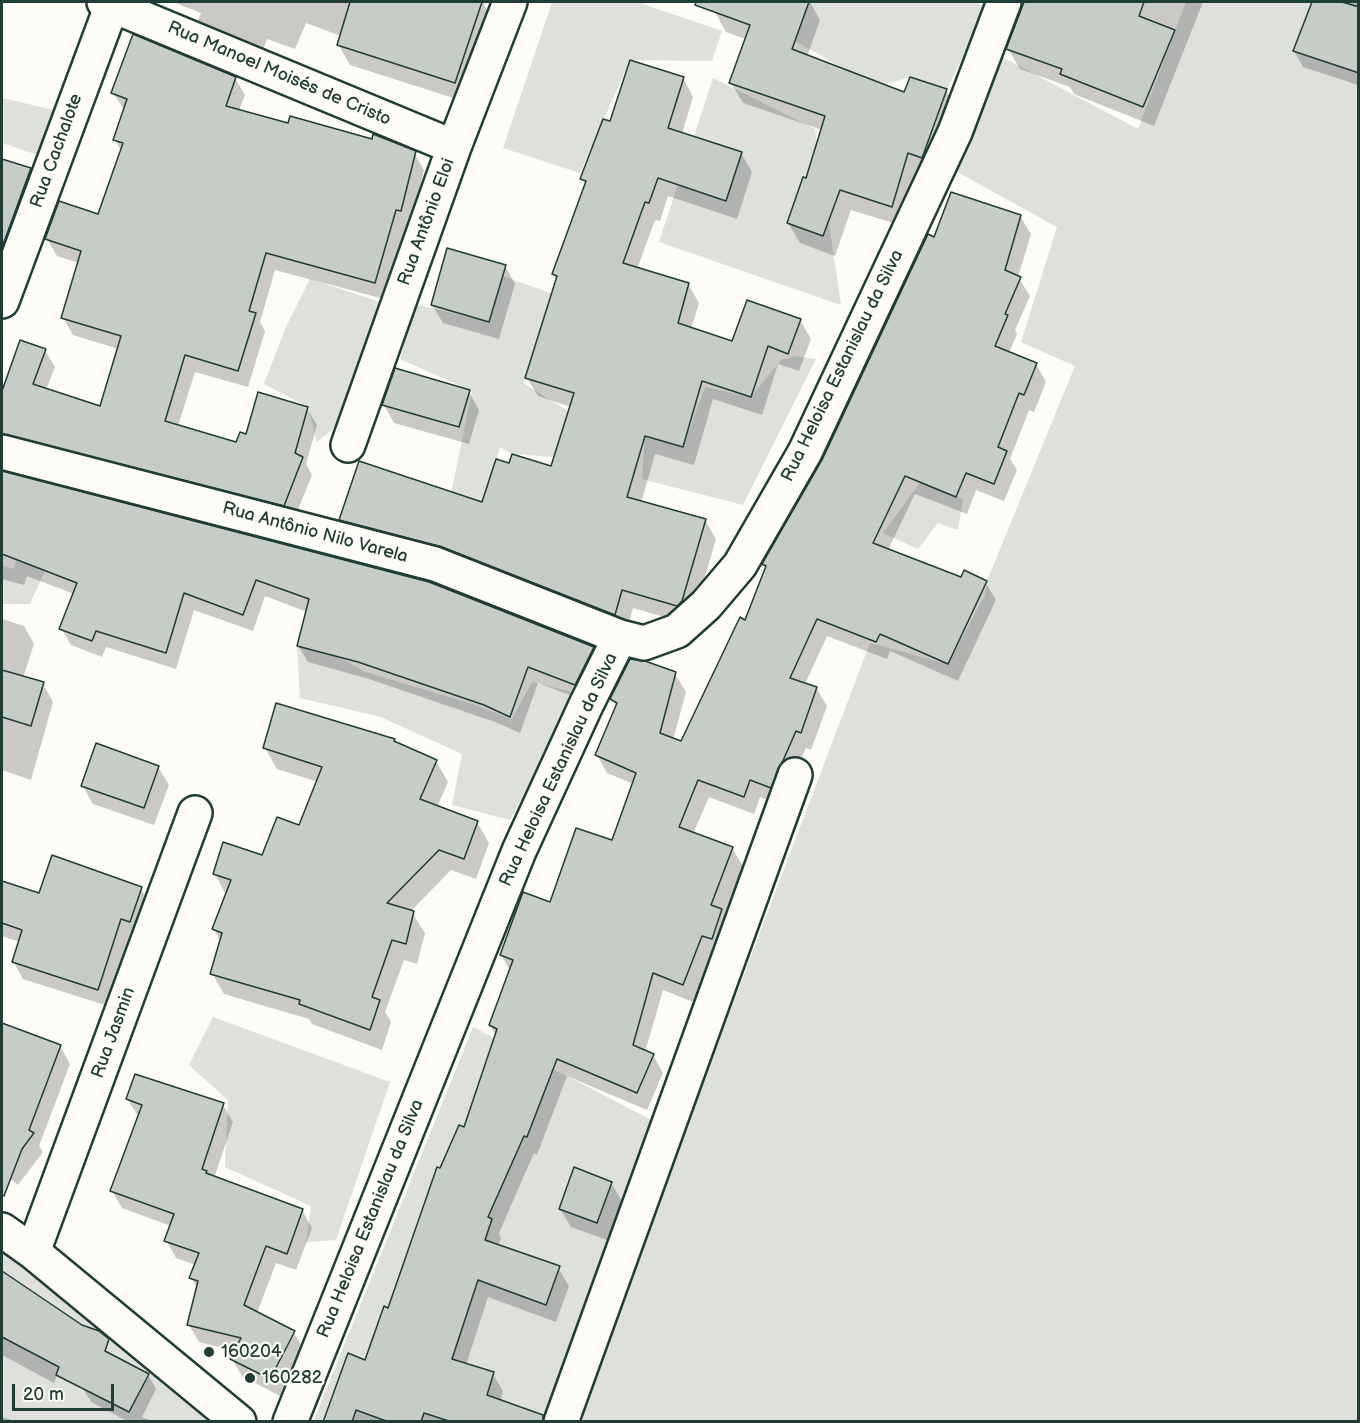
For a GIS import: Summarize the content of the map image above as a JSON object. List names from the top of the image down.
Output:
{
  "streets": {
    "street": [
      "Rua Manoel Moisés de Cristo",
      "Rua Cachalote",
      "Rua Antônio Eloi",
      "Rua Heloisa Estanislau da Silva",
      "Rua Antônio Nilo Varela",
      "Rua Jasmin"
    ]
  },
  "crossings": [
    ["Rua Manoel Moisés de Cristo", "Rua Cachalote"],
    ["Rua Manoel Moisés de Cristo", "Rua Antônio Eloi"],
    ["Rua Heloisa Estanislau da Silva", "Rua Antônio Nilo Varela"]
  ],
  "places": ["160204", "160282"],
  "scale_bar": "20 m"
}
